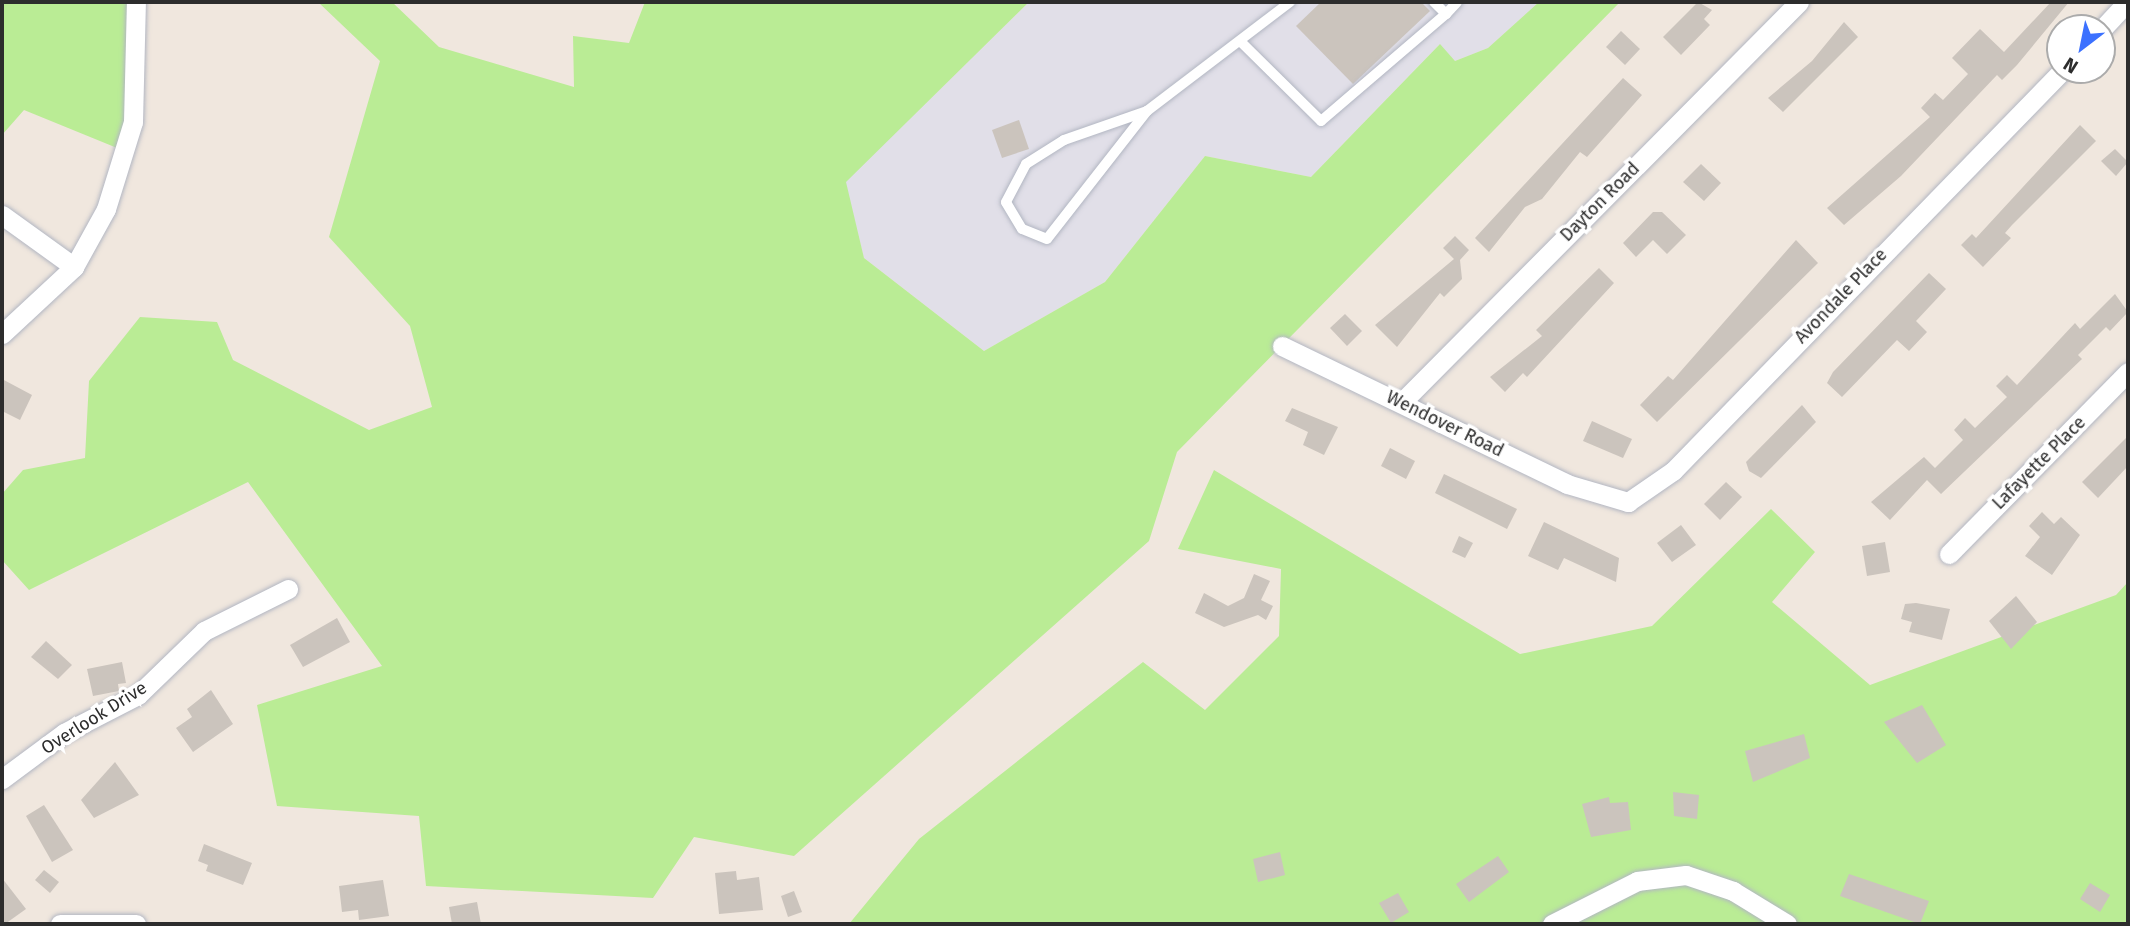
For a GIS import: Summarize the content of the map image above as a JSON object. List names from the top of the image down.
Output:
{
  "streets": {
    "street": [
      "Dayton Road",
      "Avondale Place",
      "Wendover Road",
      "Lafayette Place",
      "Overlook Drive"
    ]
  },
  "crossings": [
    ["Dayton Road", "Wendover Road"],
    ["Avondale Place", "Wendover Road"]
  ],
  "north": "bottom left"
}
